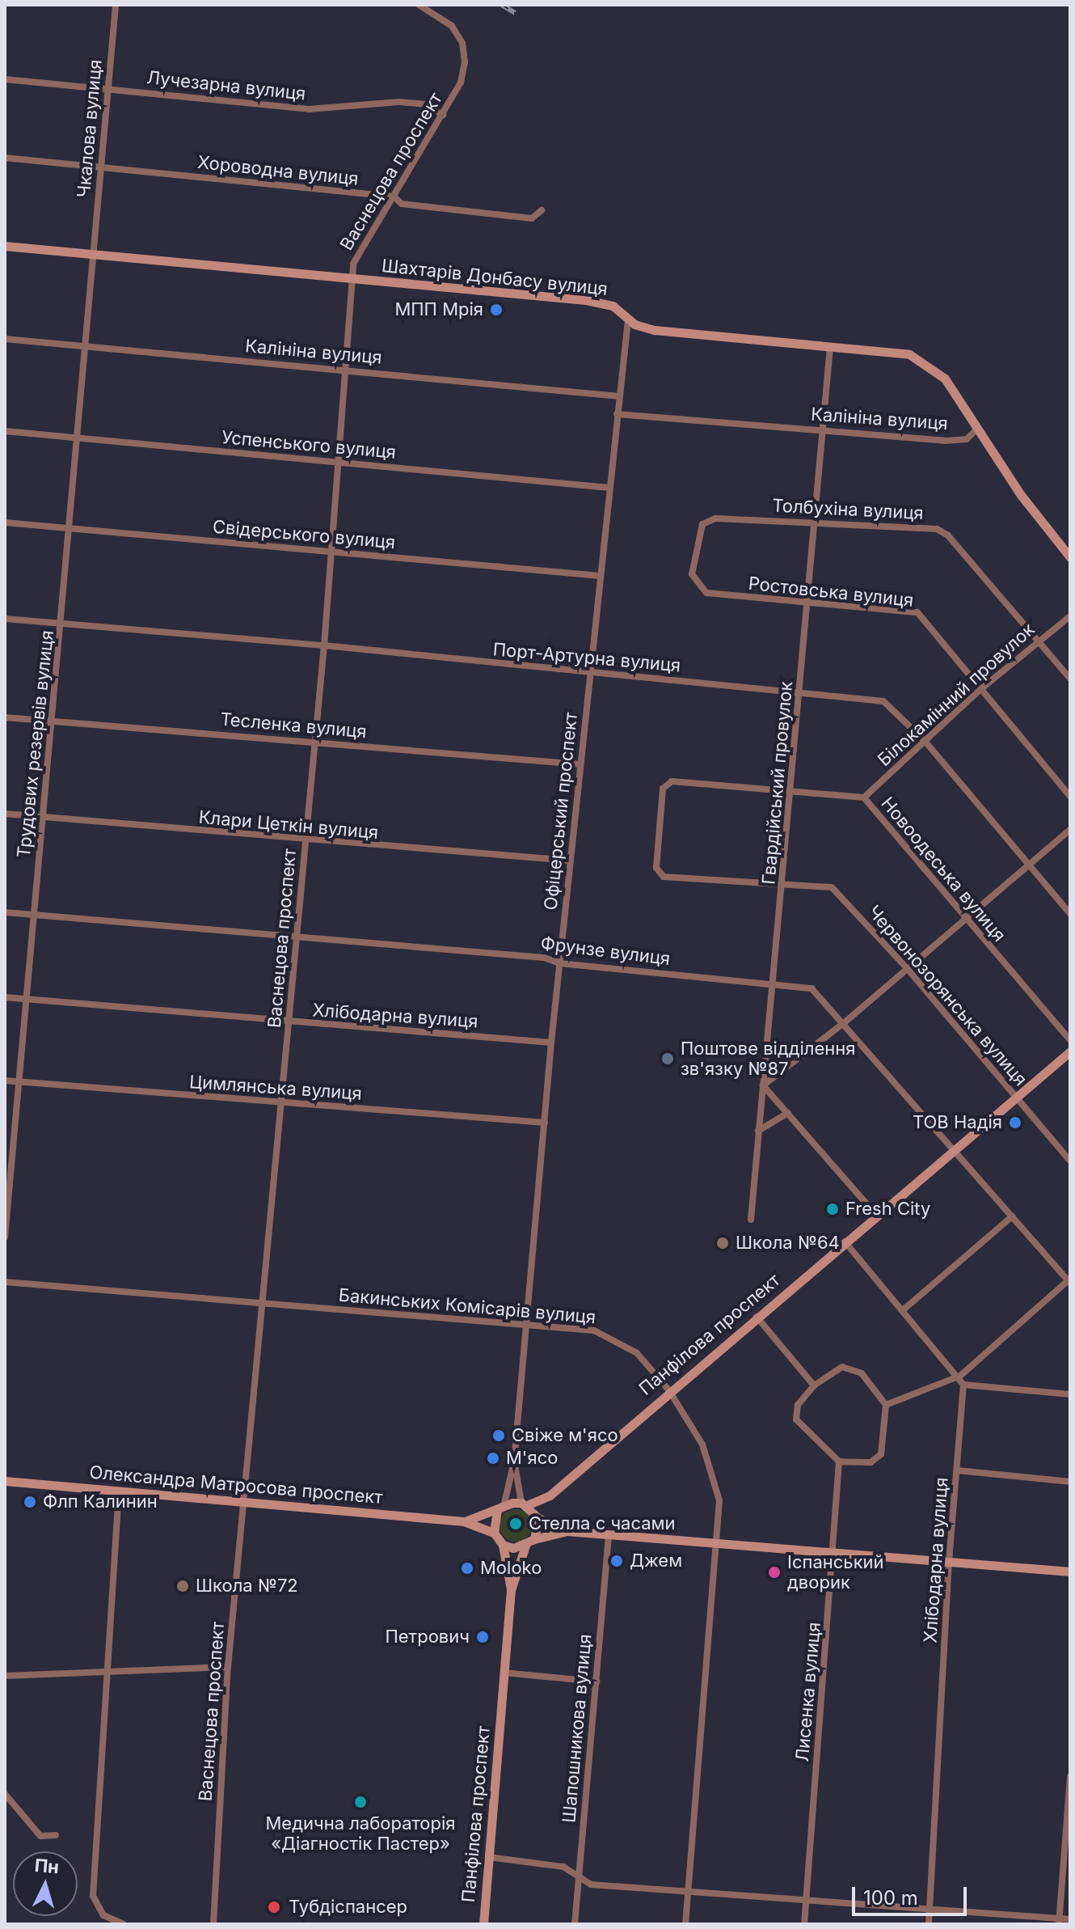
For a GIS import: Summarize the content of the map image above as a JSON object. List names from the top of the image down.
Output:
{
  "streets": {
    "main road": ["Шахтарів Донбасу вулиця", "Панфілова проспект", "Олександра Матросова проспект"],
    "street": [
      "Лучезарна вулиця",
      "Чкалова вулиця",
      "Хороводна вулиця",
      "Васнецова проспект",
      "Калініна вулиця",
      "Успенського вулиця",
      "Толбухіна вулиця",
      "Свідерського вулиця",
      "Ростовська вулиця",
      "Порт-Артурна вулиця",
      "Білокамінний провулок",
      "Тесленка вулиця",
      "Трудових резервів вулиця",
      "Гвардійський провулок",
      "Офіцерський проспект",
      "Клари Цеткін вулиця",
      "Новоодеська вулиця",
      "Фрунзе вулиця",
      "Червонозорянська вулиця",
      "Хлібодарна вулиця",
      "Цимлянська вулиця",
      "Бакинських Комісарів вулиця",
      "Лисенка вулиця",
      "Шапошникова вулиця"
    ]
  },
  "crossings": [
    ["Лучезарна вулиця", "Чкалова вулиця"],
    ["Лучезарна вулиця", "Васнецова проспект"],
    ["Чкалова вулиця", "Хороводна вулиця"],
    ["Чкалова вулиця", "Шахтарів Донбасу вулиця"],
    ["Чкалова вулиця", "Трудових резервів вулиця"],
    ["Хороводна вулиця", "Васнецова проспект"],
    ["Васнецова проспект", "Шахтарів Донбасу вулиця"],
    ["Васнецова проспект", "Калініна вулиця"],
    ["Васнецова проспект", "Успенського вулиця"],
    ["Васнецова проспект", "Свідерського вулиця"],
    ["Васнецова проспект", "Порт-Артурна вулиця"],
    ["Васнецова проспект", "Тесленка вулиця"],
    ["Васнецова проспект", "Клари Цеткін вулиця"],
    ["Васнецова проспект", "Фрунзе вулиця"],
    ["Васнецова проспект", "Хлібодарна вулиця"],
    ["Васнецова проспект", "Цимлянська вулиця"],
    ["Васнецова проспект", "Бакинських Комісарів вулиця"],
    ["Васнецова проспект", "Олександра Матросова проспект"],
    ["Шахтарів Донбасу вулиця", "Калініна вулиця"],
    ["Шахтарів Донбасу вулиця", "Трудових резервів вулиця"],
    ["Шахтарів Донбасу вулиця", "Гвардійський провулок"],
    ["Шахтарів Донбасу вулиця", "Офіцерський проспект"],
    ["Калініна вулиця", "Трудових резервів вулиця"],
    ["Калініна вулиця", "Гвардійський провулок"],
    ["Калініна вулиця", "Офіцерський проспект"],
    ["Успенського вулиця", "Трудових резервів вулиця"],
    ["Успенського вулиця", "Офіцерський проспект"],
    ["Толбухіна вулиця", "Ростовська вулиця"],
    ["Толбухіна вулиця", "Білокамінний провулок"],
    ["Толбухіна вулиця", "Гвардійський провулок"],
    ["Свідерського вулиця", "Трудових резервів вулиця"],
    ["Свідерського вулиця", "Офіцерський проспект"],
    ["Ростовська вулиця", "Білокамінний провулок"],
    ["Ростовська вулиця", "Гвардійський провулок"],
    ["Порт-Артурна вулиця", "Білокамінний провулок"],
    ["Порт-Артурна вулиця", "Трудових резервів вулиця"],
    ["Порт-Артурна вулиця", "Гвардійський провулок"],
    ["Порт-Артурна вулиця", "Офіцерський проспект"],
    ["Білокамінний провулок", "Новоодеська вулиця"],
    ["Тесленка вулиця", "Трудових резервів вулиця"],
    ["Тесленка вулиця", "Офіцерський проспект"],
    ["Трудових резервів вулиця", "Клари Цеткін вулиця"],
    ["Трудових резервів вулиця", "Фрунзе вулиця"],
    ["Трудових резервів вулиця", "Хлібодарна вулиця"],
    ["Трудових резервів вулиця", "Цимлянська вулиця"],
    ["Гвардійський провулок", "Новоодеська вулиця"],
    ["Гвардійський провулок", "Фрунзе вулиця"],
    ["Гвардійський провулок", "Червонозорянська вулиця"],
    ["Офіцерський проспект", "Клари Цеткін вулиця"],
    ["Офіцерський проспект", "Фрунзе вулиця"],
    ["Офіцерський проспект", "Хлібодарна вулиця"],
    ["Офіцерський проспект", "Цимлянська вулиця"],
    ["Офіцерський проспект", "Бакинських Комісарів вулиця"],
    ["Новоодеська вулиця", "Червонозорянська вулиця"],
    ["Фрунзе вулиця", "Панфілова проспект"],
    ["Червонозорянська вулиця", "Панфілова проспект"],
    ["Хлібодарна вулиця", "Панфілова проспект"],
    ["Бакинських Комісарів вулиця", "Панфілова проспект"]
  ],
  "places": [
    "МПП Мрія",
    "Поштове відділення зв'язку №87",
    "ТОВ Надія",
    "Fresh City",
    "Школа №64",
    "Свіже м'ясо",
    "М'ясо",
    "Флп Калинин",
    "Стелла с часами",
    "Джем",
    "Moloko",
    "Іспанський дворик",
    "Школа №72",
    "Петрович",
    "Медична лабораторія «Діагностік Пастер»",
    "Тубдіспансер"
  ],
  "scale_bar": "100 m",
  "north": "top"
}
